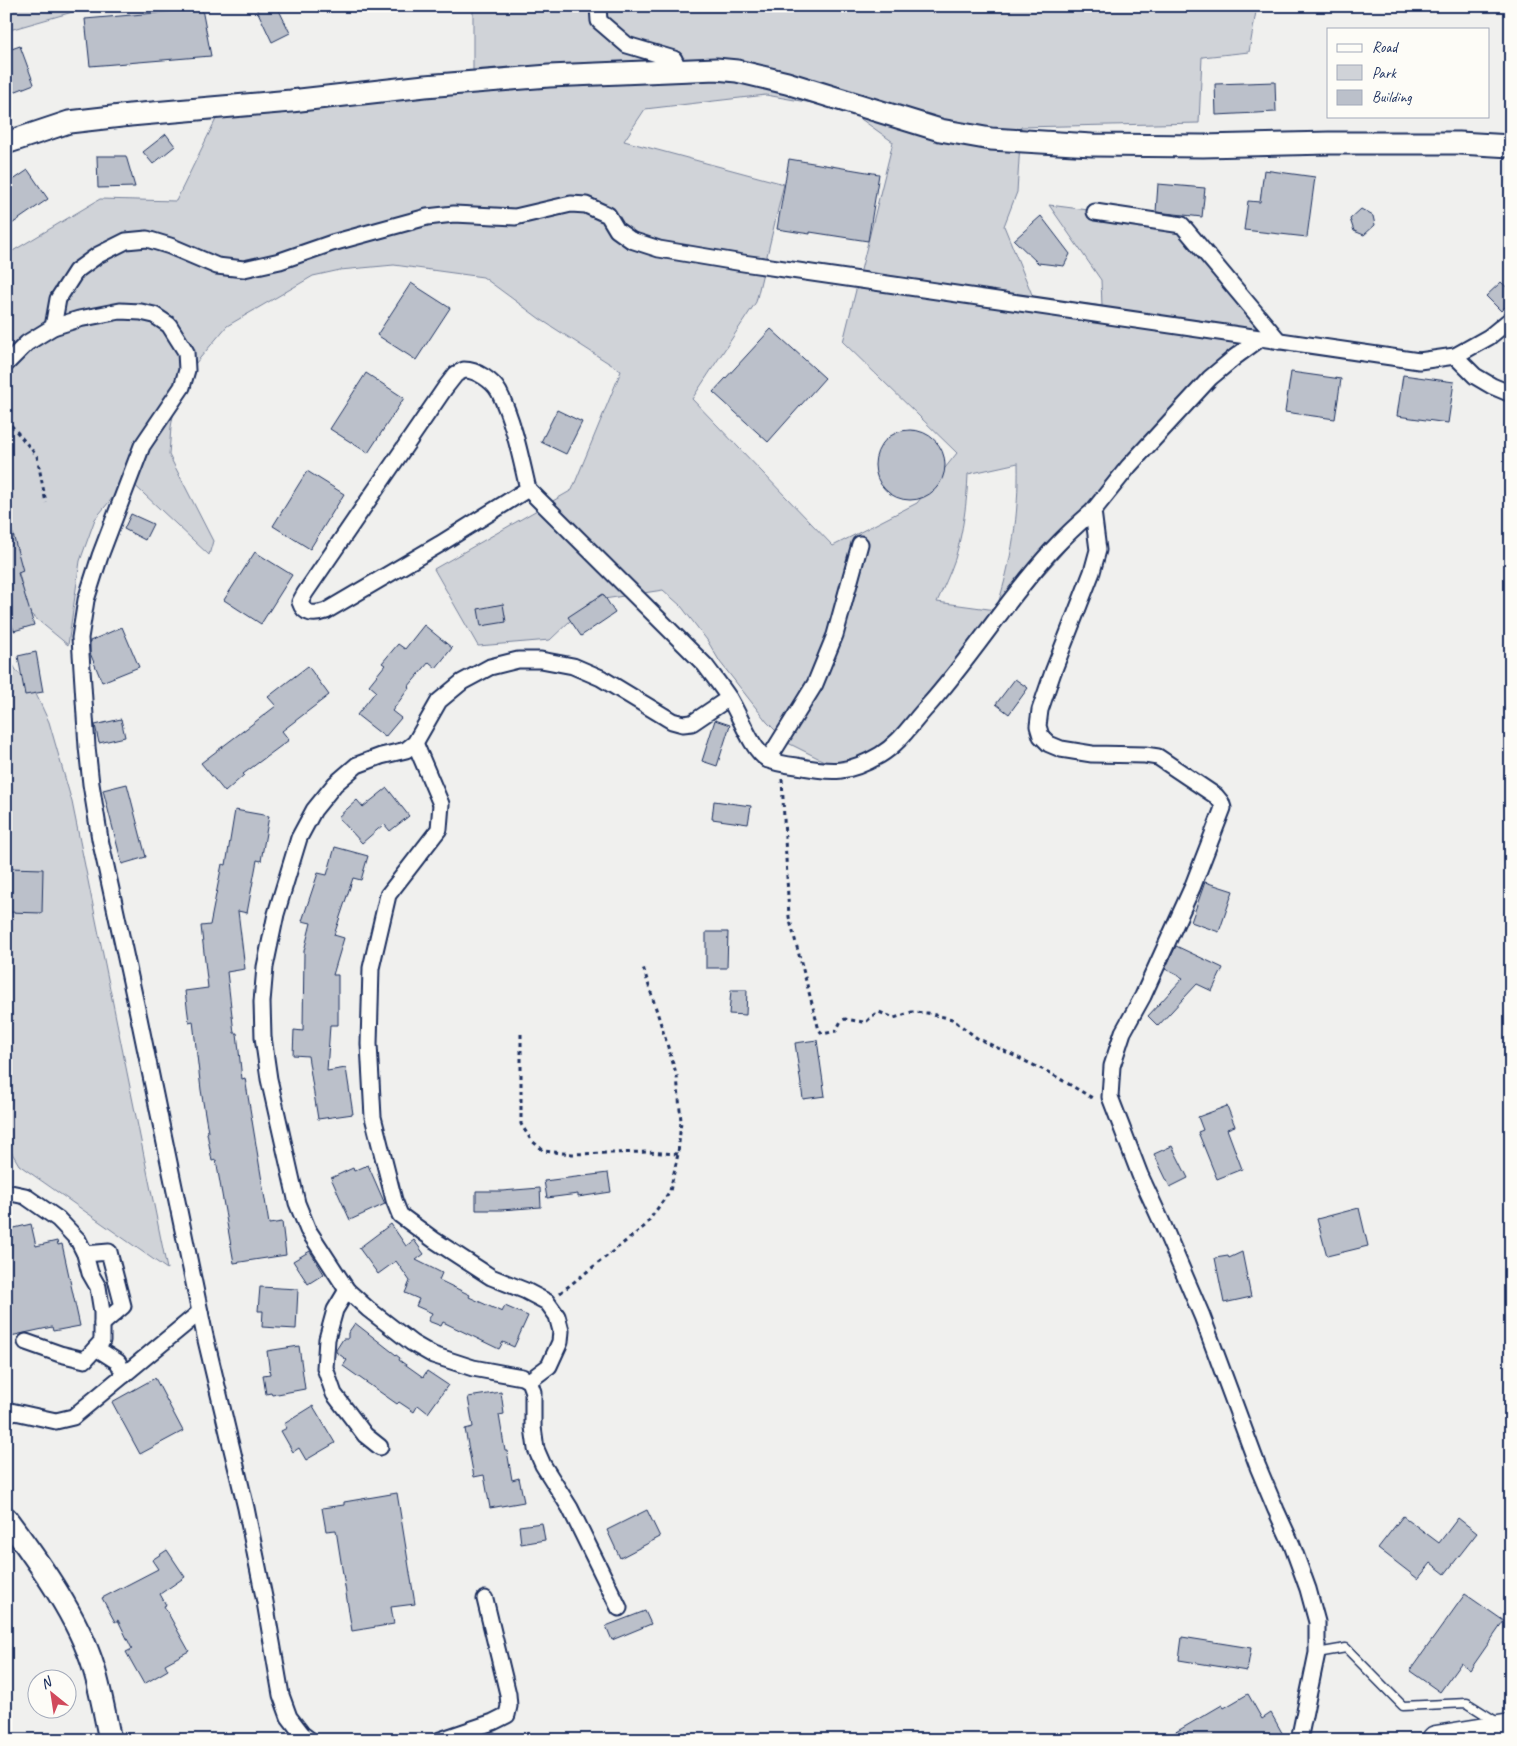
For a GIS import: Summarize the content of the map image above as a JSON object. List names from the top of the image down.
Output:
{
  "legend": ["Road", "Park", "Building"],
  "north": "top left"
}
